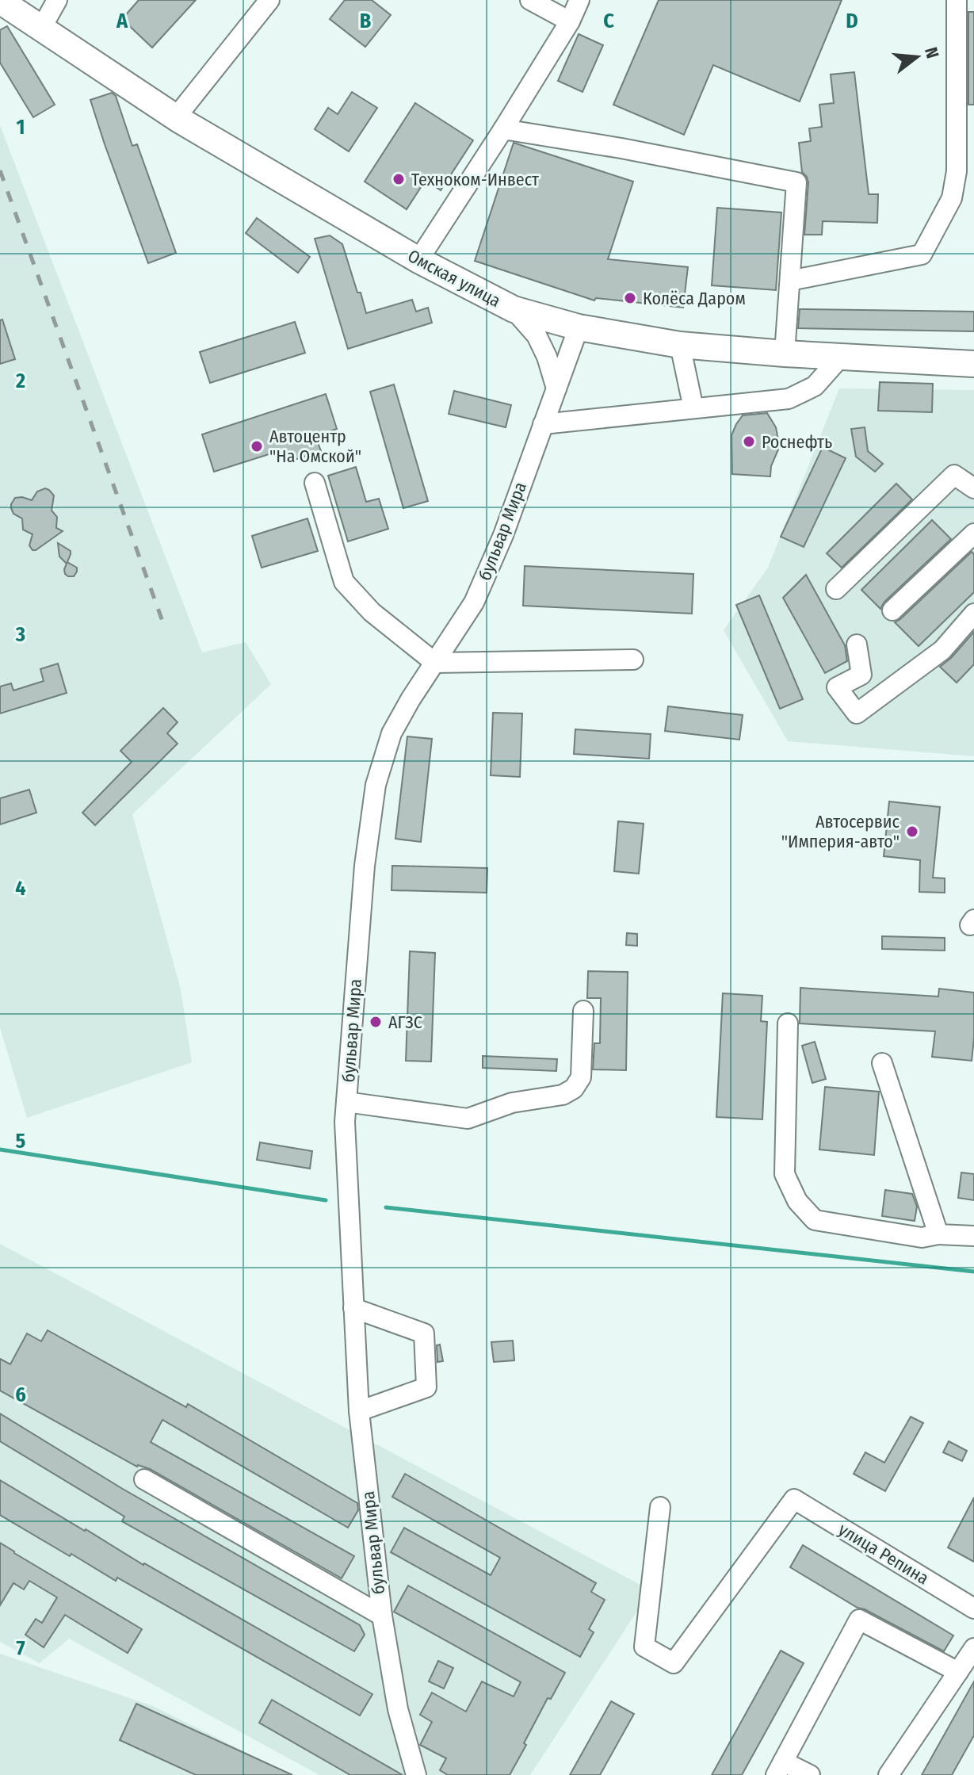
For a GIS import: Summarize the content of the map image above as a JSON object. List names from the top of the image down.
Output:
{
  "streets": {
    "main road": ["Омская улица"],
    "street": ["бульвар Мира", "улица Репина"]
  },
  "crossings": [
    ["Омская улица", "бульвар Мира"]
  ],
  "places": [
    "Техноком-Инвест",
    "Колёса Даром",
    "Роснефть",
    "Автоцентр \"На Омской\"",
    "Автосервис \"Империя-авто\"",
    "АГЗС"
  ],
  "north": "right",
  "grid": {
    "columns": [
      "A",
      "B",
      "C",
      "D"
    ],
    "rows": [
      "1",
      "2",
      "3",
      "4",
      "5",
      "6",
      "7"
    ]
  }
}
